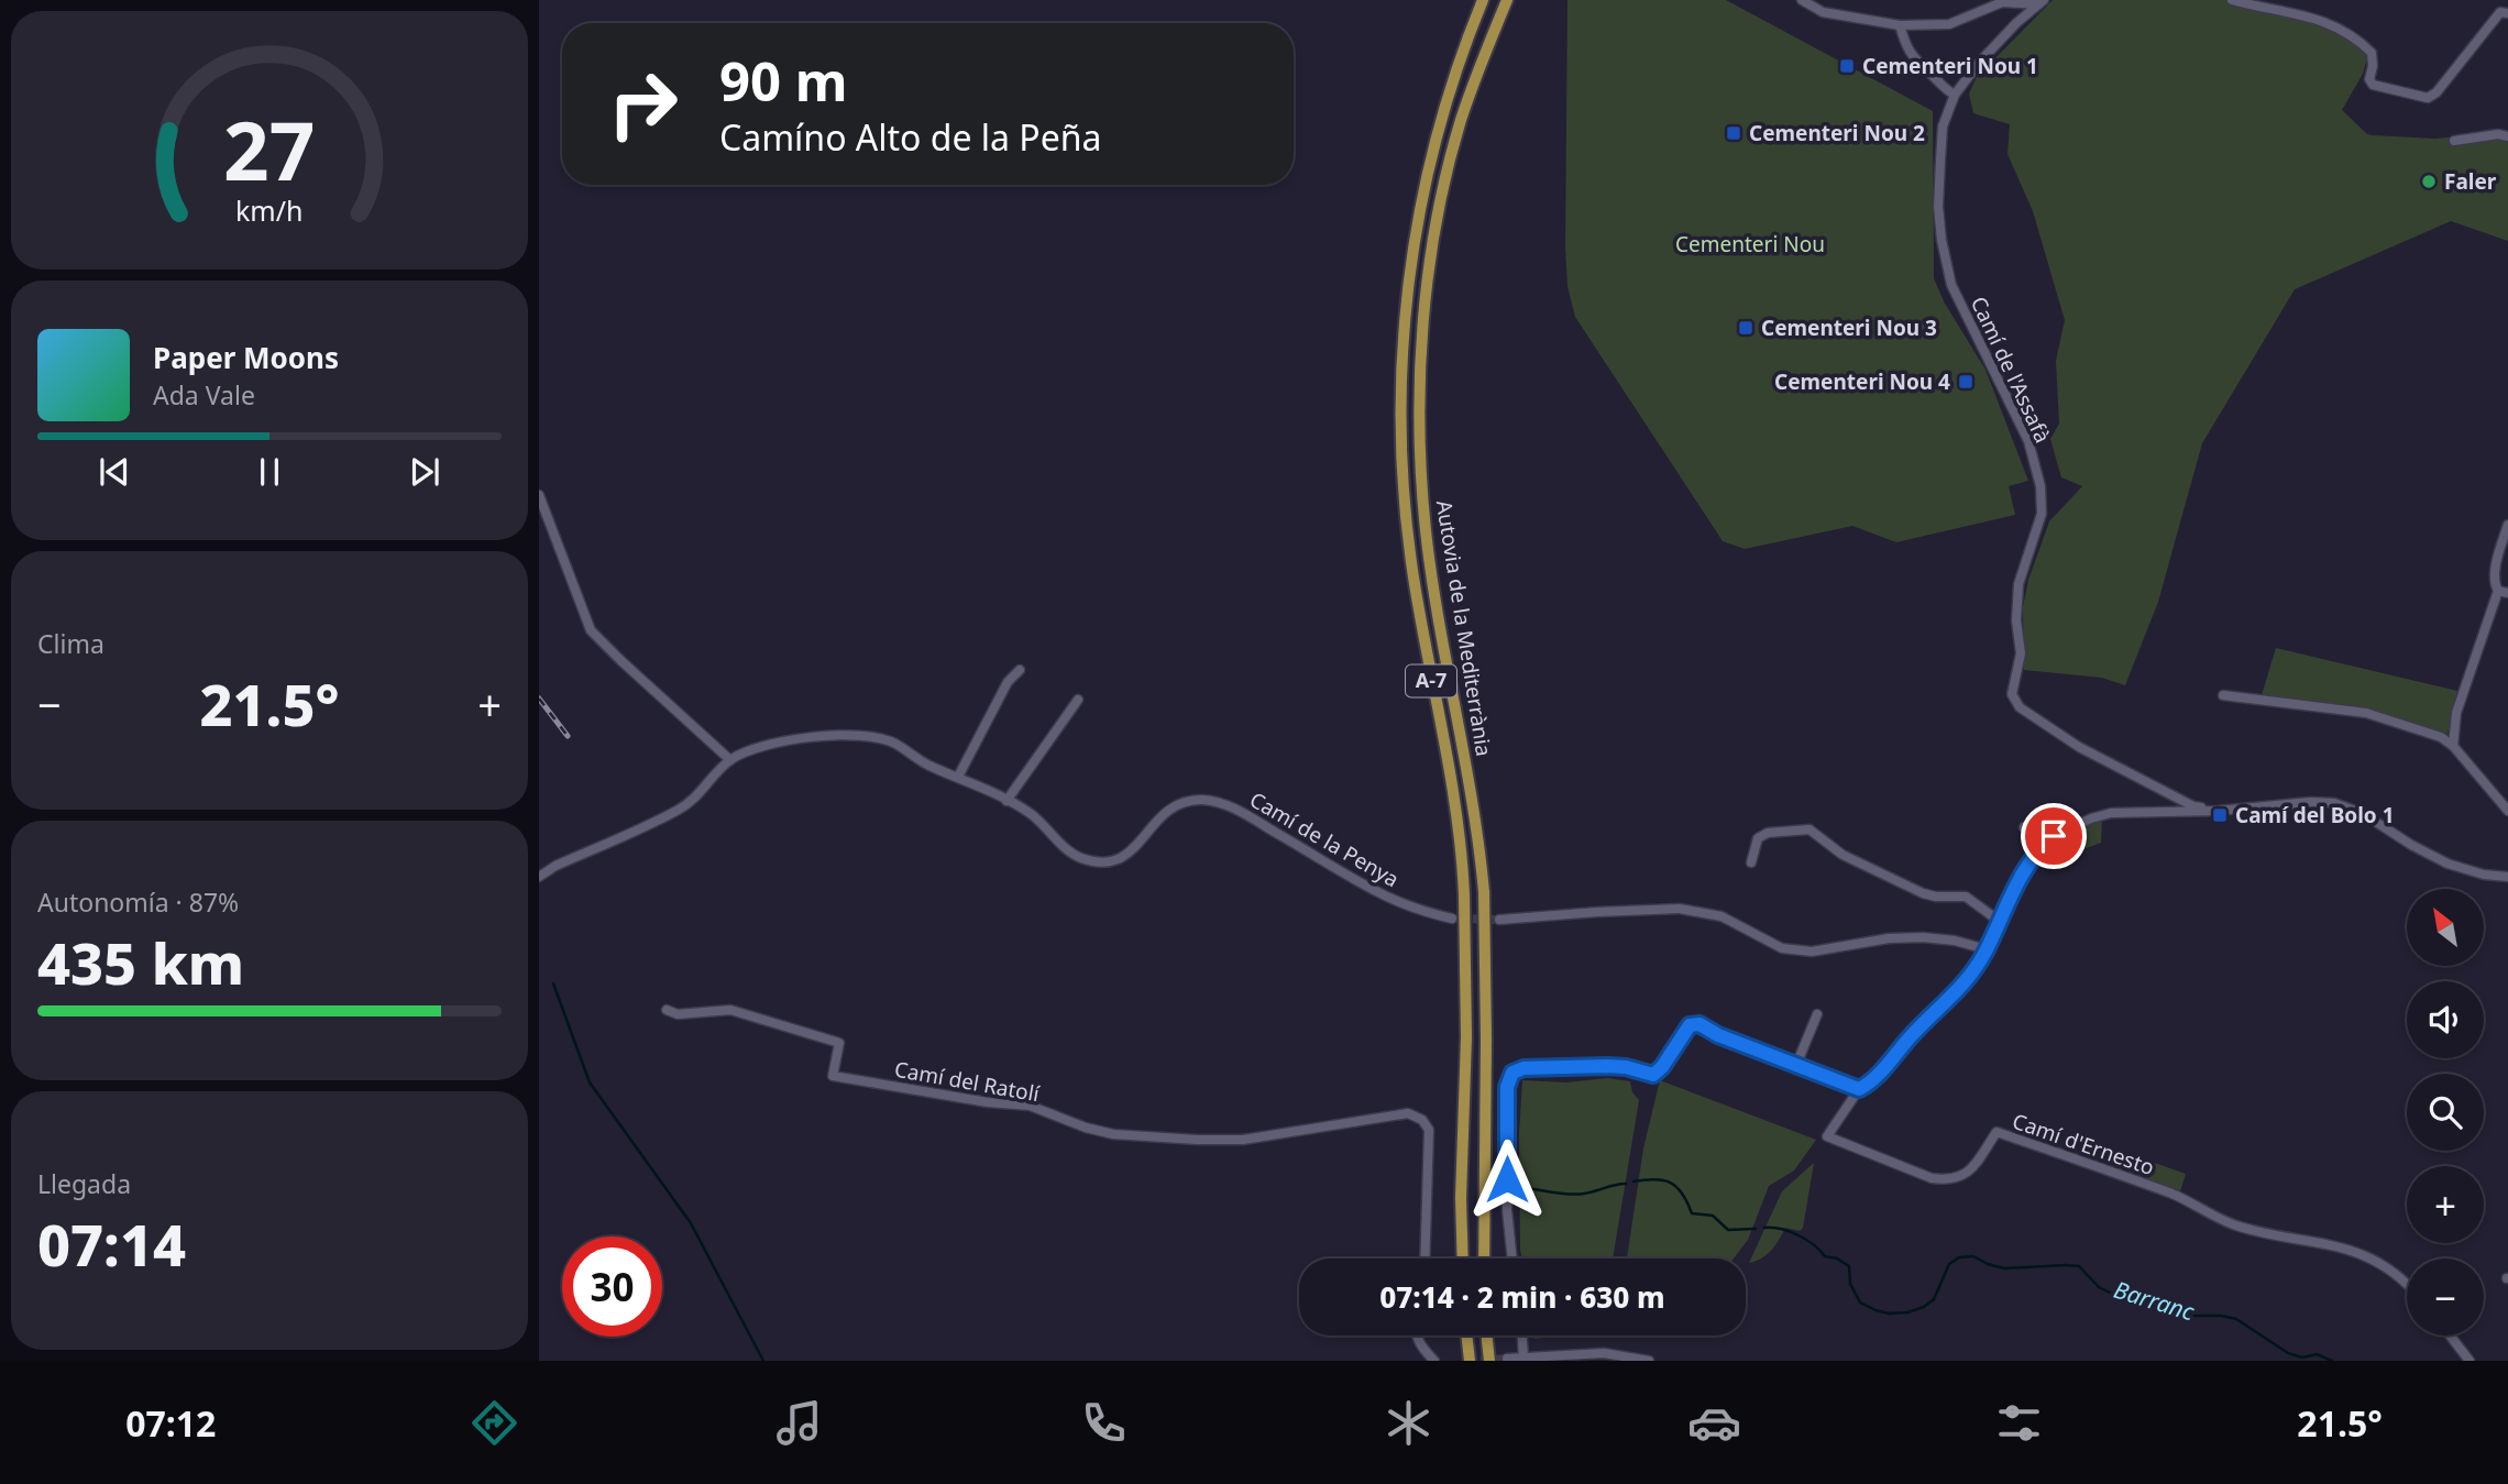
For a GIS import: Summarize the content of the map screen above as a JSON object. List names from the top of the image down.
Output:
{
  "streets": {
    "highway": ["Autovia de la Mediterrània", "A-7"],
    "street": [
      "Camí de l'Assafà",
      "Camí de la Penya",
      "Camí del Ratolí",
      "Camí d'Ernesto"
    ]
  },
  "crossings": [
    ["Camí de l'Assafà", "Camí d'Ernesto"]
  ],
  "water": ["Barranc"],
  "parks": ["Cementeri Nou"],
  "places": {
    "transit": [
      "Cementeri Nou 1",
      "Cementeri Nou 2",
      "Cementeri Nou 3",
      "Cementeri Nou 4",
      "Camí del Bolo 1"
    ],
    "other": ["Faler"]
  },
  "north": "top left",
  "page": {
    "turn": ["90 m", "Camíno Alto de la Peña"],
    "song": ["Paper Moons", "Ada Vale"],
    "tile": [
      "Clima",
      ["Autonomía · 87%", "435 km"],
      ["Llegada", "07:14"]
    ],
    "heat": ["−", "21.5°", "+"],
    "map_buttons": ["+", "−"],
    "limit": "30",
    "trip": "07:14 · 2 min · 630 m",
    "tabs": ["07:12", "21.5°"],
    "gauge": ["27", "km/h"]
  }
}
